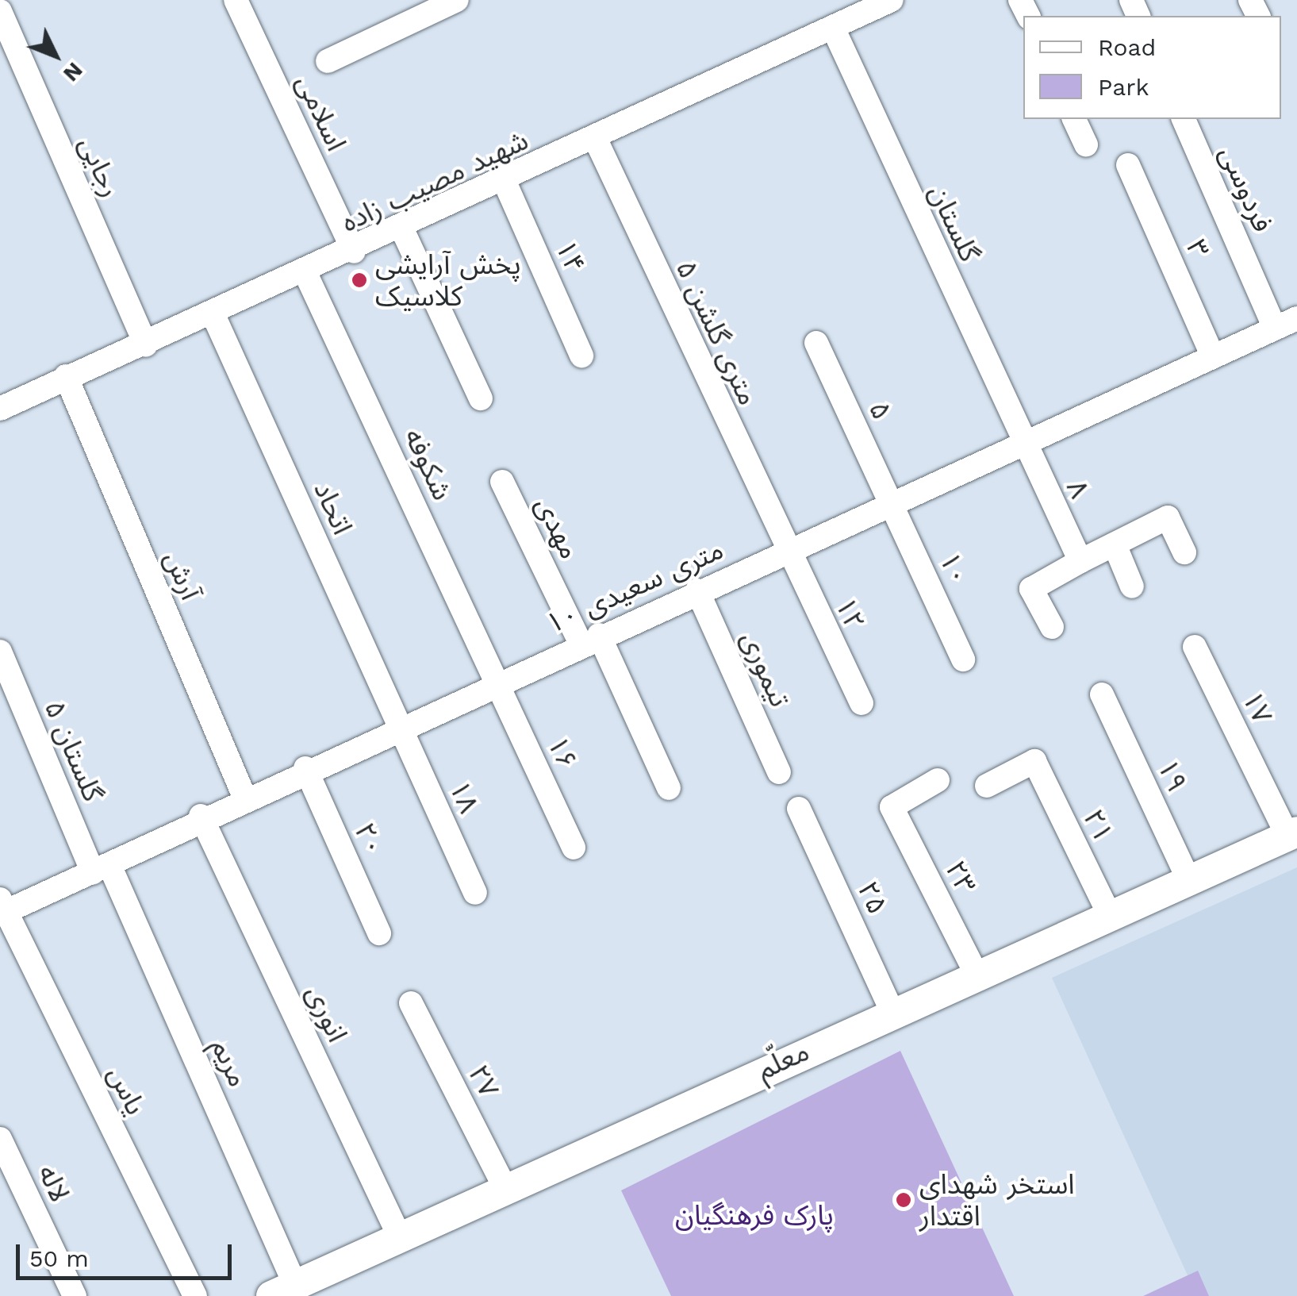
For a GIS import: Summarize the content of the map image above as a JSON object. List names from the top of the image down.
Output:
{
  "streets": {
    "street": [
      "اسلامی",
      "رجایی",
      "شهید مصیب زاده",
      "فردوسی",
      "گلستان",
      "۳",
      "۱۴",
      "۵ متری گلشن",
      "۵",
      "شکوفه",
      "۸",
      "اتحاد",
      "مهدی",
      "۱۰",
      "آرش",
      "۱۰ متری سعیدی",
      "۱۲",
      "تیموری",
      "۱۷",
      "گلستان ۵",
      "۱۶",
      "۱۹",
      "۱۸",
      "۲۱",
      "۲۰",
      "۲۳",
      "۲۵",
      "انوری",
      "معلّم",
      "مریم",
      "۲۷",
      "یاس",
      "لاله"
    ]
  },
  "crossings": [
    ["اسلامی", "شهید مصیب زاده"],
    ["رجایی", "شهید مصیب زاده"],
    ["شهید مصیب زاده", "گلستان"],
    ["شهید مصیب زاده", "۱۴"],
    ["شهید مصیب زاده", "۵ متری گلشن"],
    ["شهید مصیب زاده", "شکوفه"],
    ["شهید مصیب زاده", "اتحاد"],
    ["شهید مصیب زاده", "آرش"],
    ["فردوسی", "۱۰ متری سعیدی"],
    ["گلستان", "۸"],
    ["گلستان", "۱۰ متری سعیدی"],
    ["۳", "۱۰ متری سعیدی"],
    ["۵ متری گلشن", "۱۰ متری سعیدی"],
    ["۵ متری گلشن", "۱۲"],
    ["۵", "۱۰"],
    ["۵", "۱۰ متری سعیدی"],
    ["شکوفه", "۱۰ متری سعیدی"],
    ["شکوفه", "۱۶"],
    ["۸", "۱۰ متری سعیدی"],
    ["اتحاد", "۱۰ متری سعیدی"],
    ["اتحاد", "۱۸"],
    ["مهدی", "۱۰ متری سعیدی"],
    ["۱۰", "۱۰ متری سعیدی"],
    ["آرش", "۱۰ متری سعیدی"],
    ["۱۰ متری سعیدی", "۱۲"],
    ["۱۰ متری سعیدی", "تیموری"],
    ["۱۰ متری سعیدی", "گلستان ۵"],
    ["۱۰ متری سعیدی", "۱۶"],
    ["۱۰ متری سعیدی", "۱۸"],
    ["۱۰ متری سعیدی", "۲۰"],
    ["۱۰ متری سعیدی", "انوری"],
    ["۱۰ متری سعیدی", "مریم"],
    ["۱۰ متری سعیدی", "یاس"],
    ["۱۷", "معلّم"],
    ["گلستان ۵", "مریم"],
    ["۱۹", "معلّم"],
    ["۲۱", "معلّم"],
    ["۲۳", "معلّم"],
    ["۲۵", "معلّم"],
    ["انوری", "معلّم"],
    ["معلّم", "مریم"],
    ["معلّم", "۲۷"]
  ],
  "parks": ["پارک فرهنگیان"],
  "places": ["پخش آرایشی کلاسیک", "استخر شهدای اقتدار"],
  "legend": ["Road", "Park"],
  "scale_bar": "50 m",
  "north": "bottom right"
}
